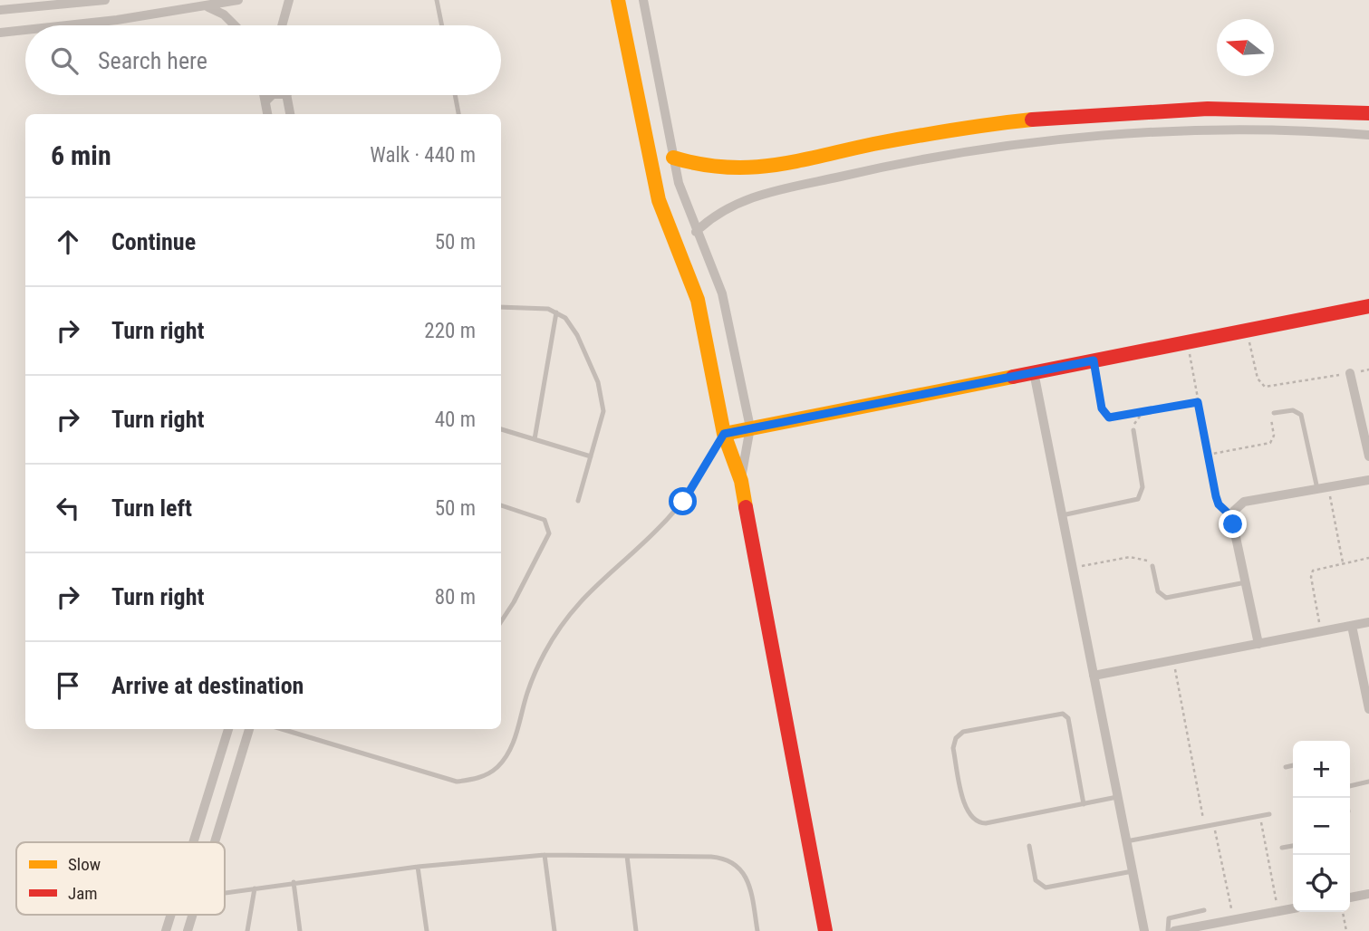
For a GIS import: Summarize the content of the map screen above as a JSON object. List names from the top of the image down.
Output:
{
  "legend": ["Slow", "Jam"],
  "north": "left",
  "page": {
    "search": "Search here",
    "heading": ["6 min", "Walk · 440 m"],
    "list": [
      ["Continue", "50 m"],
      ["Turn right", "220 m"],
      ["Turn right", "40 m"],
      ["Turn left", "50 m"],
      ["Turn right", "80 m"],
      "Arrive at destination"
    ],
    "map_buttons": ["+", "−"]
  }
}
